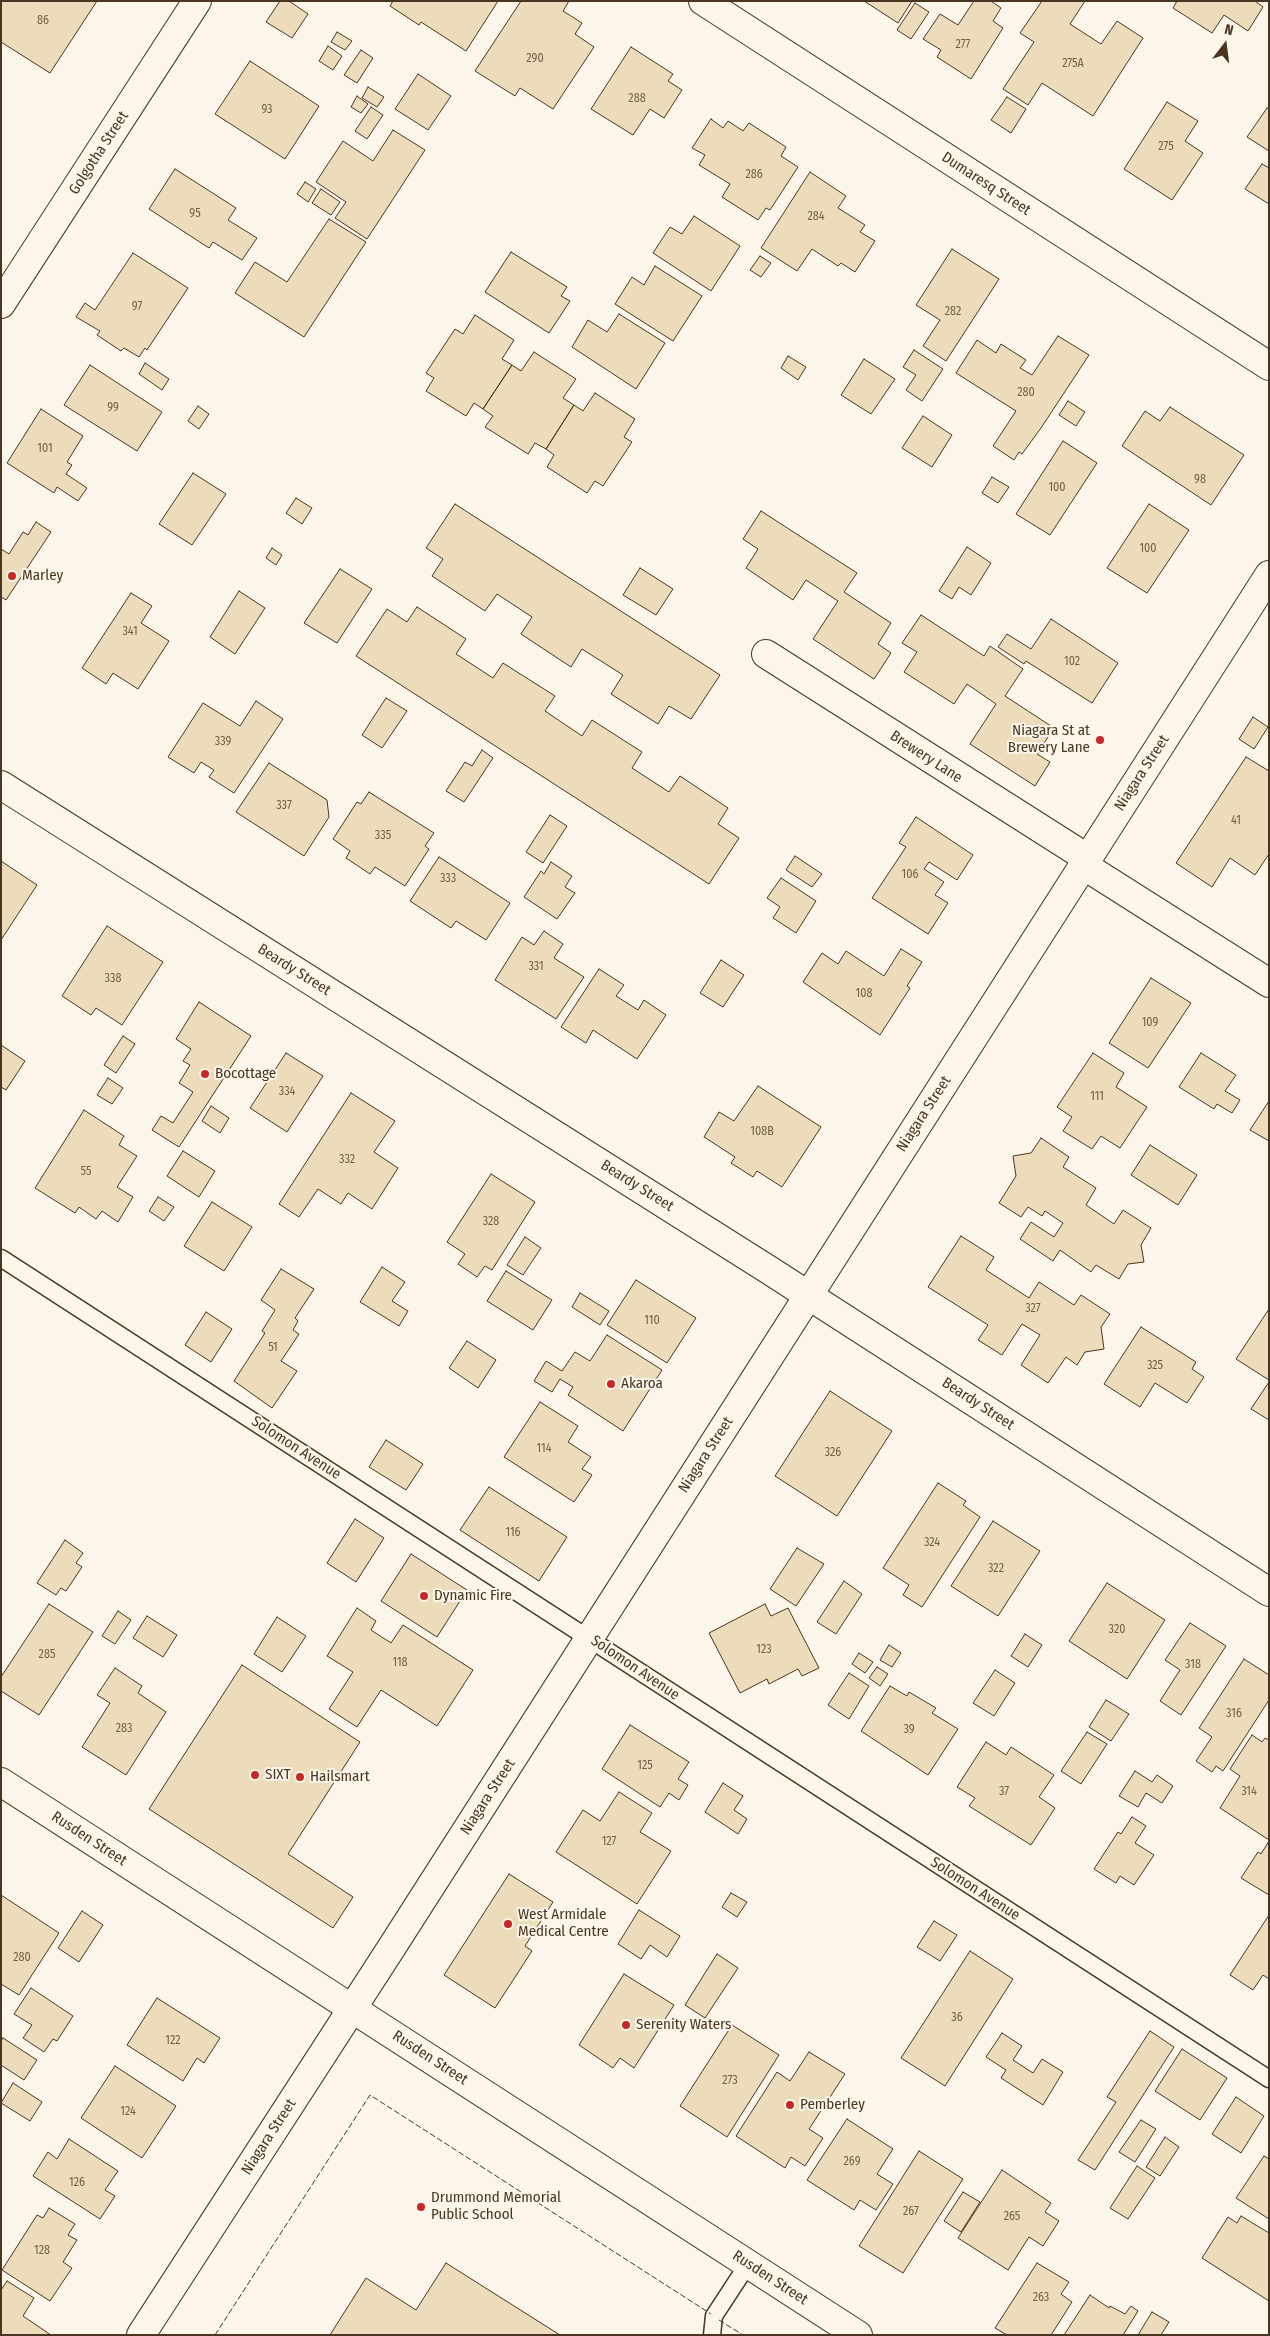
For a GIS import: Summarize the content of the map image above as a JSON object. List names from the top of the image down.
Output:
{
  "streets": {
    "street": [
      "Golgotha Street",
      "Dumaresq Street",
      "Brewery Lane",
      "Niagara Street",
      "Beardy Street",
      "Rusden Street"
    ],
    "lane": ["Solomon Avenue"]
  },
  "crossings": [
    ["Brewery Lane", "Niagara Street"],
    ["Niagara Street", "Beardy Street"],
    ["Niagara Street", "Solomon Avenue"],
    ["Niagara Street", "Rusden Street"]
  ],
  "places": [
    "Marley",
    "Niagara St at Brewery Lane",
    "Bocottage",
    "Akaroa",
    "Dynamic Fire",
    "SIXT",
    "Hailsmart",
    "West Armidale Medical Centre",
    "Serenity Waters",
    "Pemberley",
    "Drummond Memorial Public School"
  ],
  "house_numbers": [
    "86",
    "277",
    "290",
    "275A",
    "288",
    "93",
    "275",
    "286",
    "95",
    "284",
    "97",
    "282",
    "280",
    "99",
    "101",
    "98",
    "100",
    "100",
    "341",
    "102",
    "339",
    "337",
    "41",
    "335",
    "106",
    "333",
    "331",
    "338",
    "108",
    "109",
    "334",
    "111",
    "108B",
    "332",
    "55",
    "328",
    "327",
    "110",
    "51",
    "325",
    "114",
    "326",
    "116",
    "324",
    "322",
    "320",
    "123",
    "285",
    "118",
    "318",
    "316",
    "283",
    "39",
    "125",
    "37",
    "314",
    "127",
    "280",
    "36",
    "122",
    "273",
    "124",
    "269",
    "126",
    "267",
    "265",
    "128",
    "263"
  ],
  "north": "top"
}
